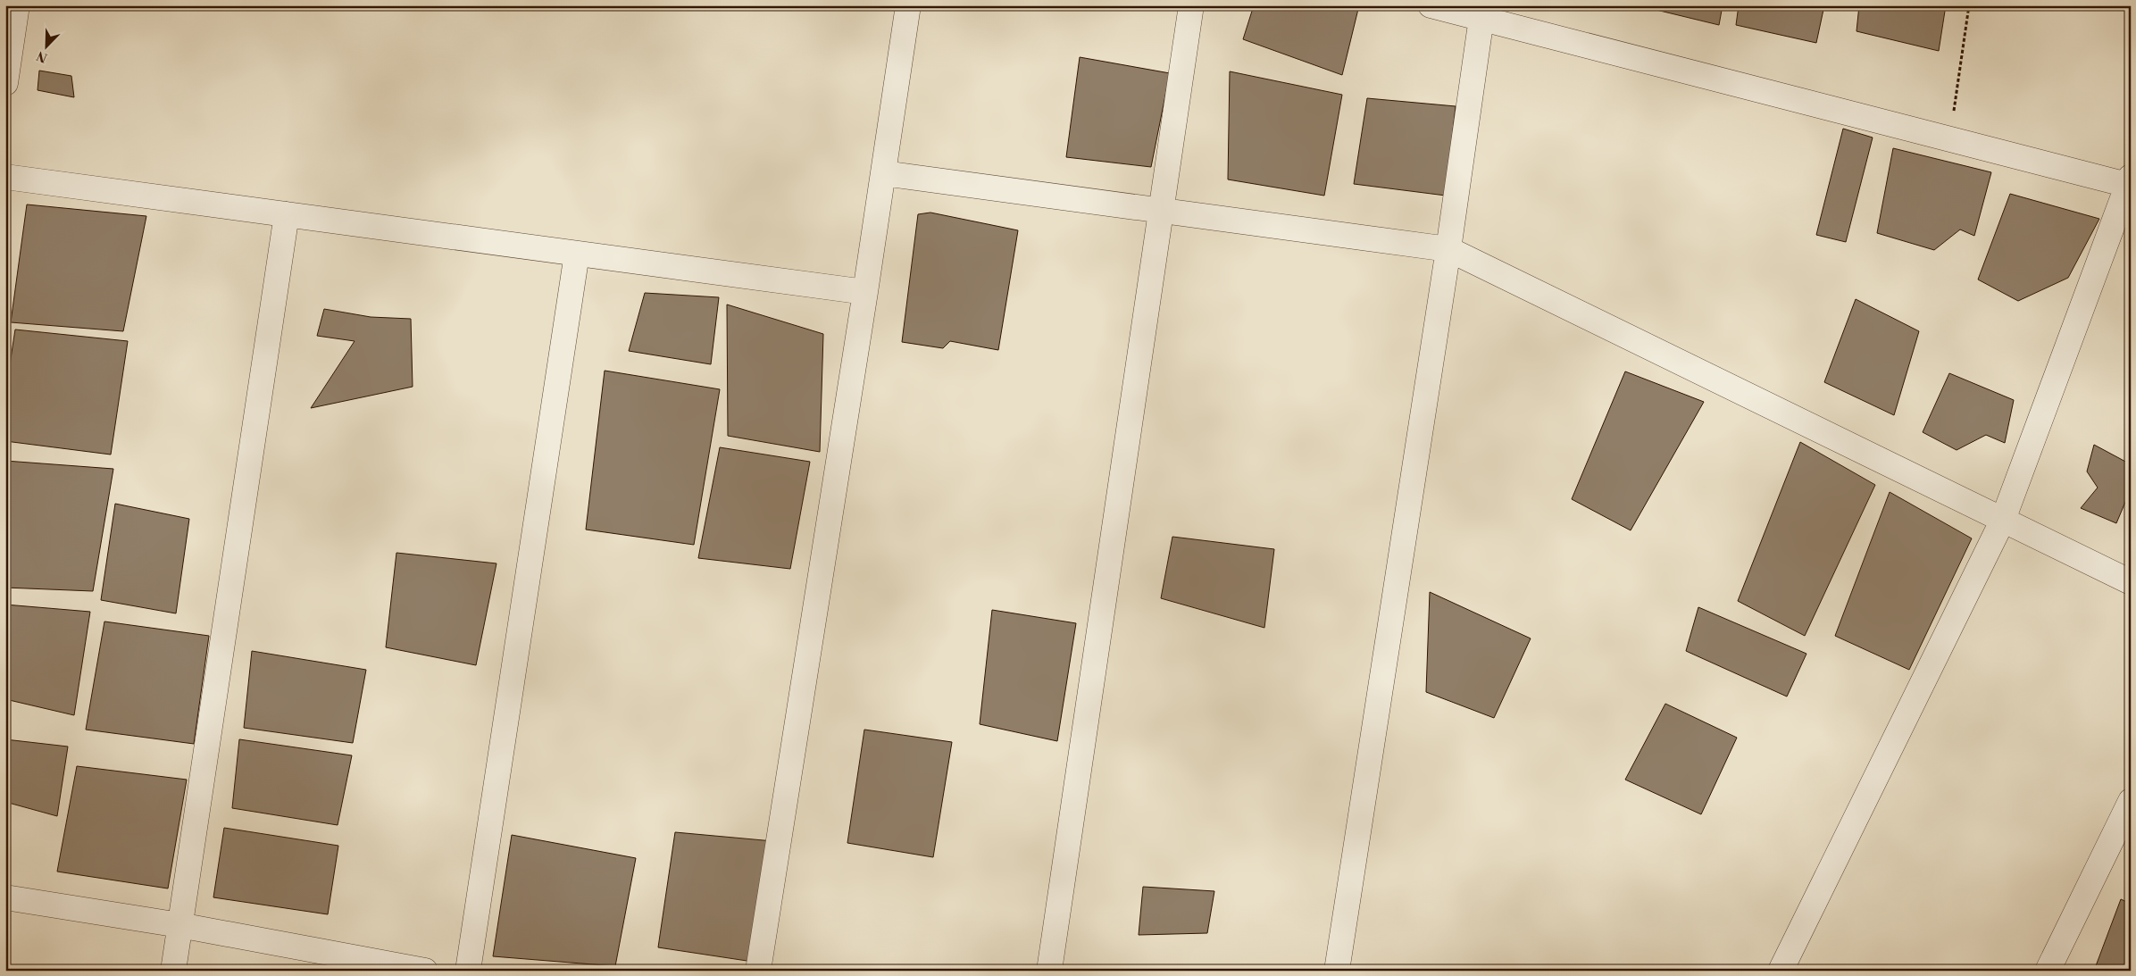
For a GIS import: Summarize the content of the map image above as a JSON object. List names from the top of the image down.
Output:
{
  "north": "bottom left"
}
